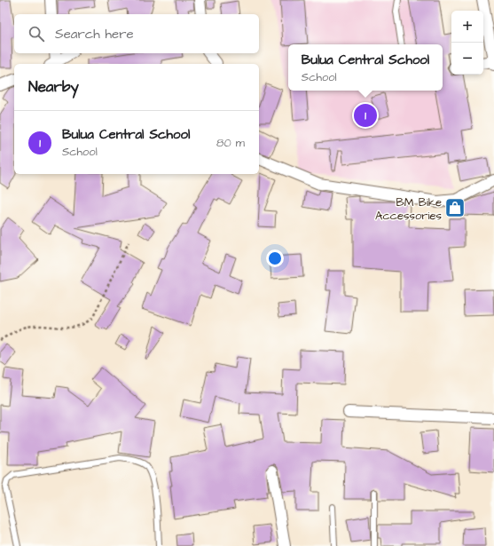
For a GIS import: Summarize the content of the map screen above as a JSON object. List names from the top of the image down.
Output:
{
  "places": {
    "shop": ["BM Bike Accessories"]
  },
  "page": {
    "map_buttons": ["+", "−"],
    "search": "Search here",
    "popup": ["Bulua Central School", "School"],
    "heading": "Nearby",
    "pins": "1",
    "list": [
      {
        "mark": "1",
        "name": "Bulua Central School",
        "note": "School",
        "value": "80 m"
      }
    ]
  }
}
